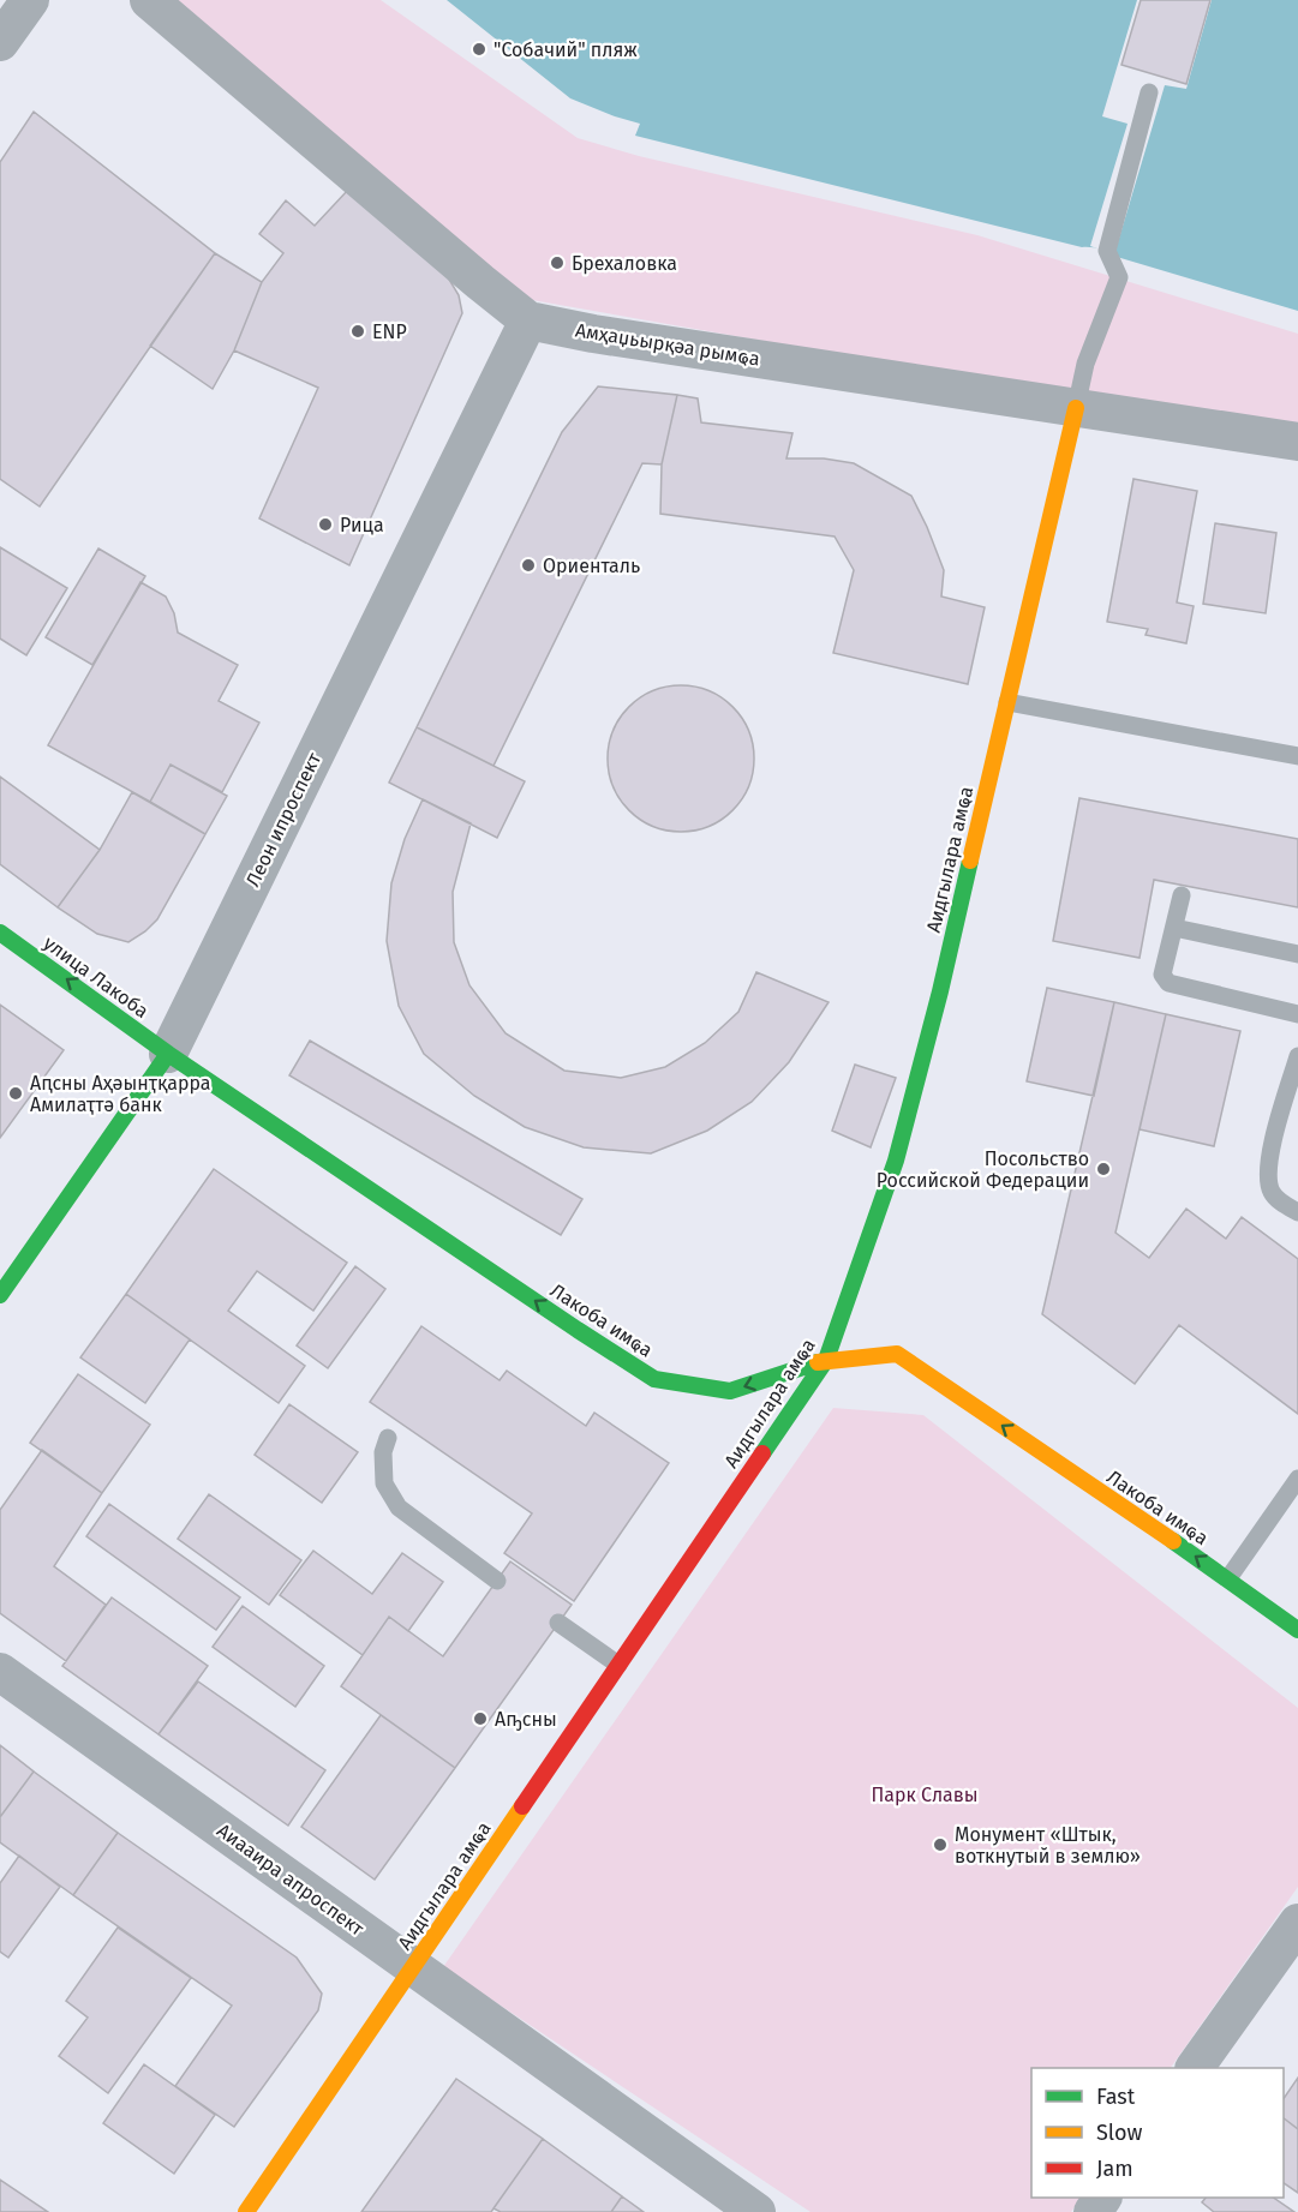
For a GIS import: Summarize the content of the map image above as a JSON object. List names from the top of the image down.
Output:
{
  "streets": {
    "main road": [
      "Леон ипроспект",
      "Аидгылара амҩа",
      "улица Лакоба",
      "Лакоба имҩа"
    ],
    "street": ["Амҳаџьырқәа рымҩа", "Аиааира апроспект"]
  },
  "crossings": [
    ["Амҳаџьырқәа рымҩа", "Леон ипроспект"],
    ["Амҳаџьырқәа рымҩа", "Аидгылара амҩа"],
    ["Леон ипроспект", "улица Лакоба"],
    ["Леон ипроспект", "Лакоба имҩа"],
    ["Аидгылара амҩа", "Лакоба имҩа"],
    ["Аидгылара амҩа", "Аиааира апроспект"],
    ["улица Лакоба", "Лакоба имҩа"]
  ],
  "one_way": ["улица Лакоба", "Лакоба имҩа"],
  "parks": ["Парк Славы"],
  "places": [
    "\"Собачий\" пляж",
    "Брехаловка",
    "ENP",
    "Рица",
    "Ориенталь",
    "Аԥсны Аҳәынҭқарра Амилаҭтә банк",
    "Посольство Российской Федерации",
    "Аҧсны",
    "Монумент «Штык, воткнутый в землю»"
  ],
  "legend": ["Fast", "Slow", "Jam"]
}
